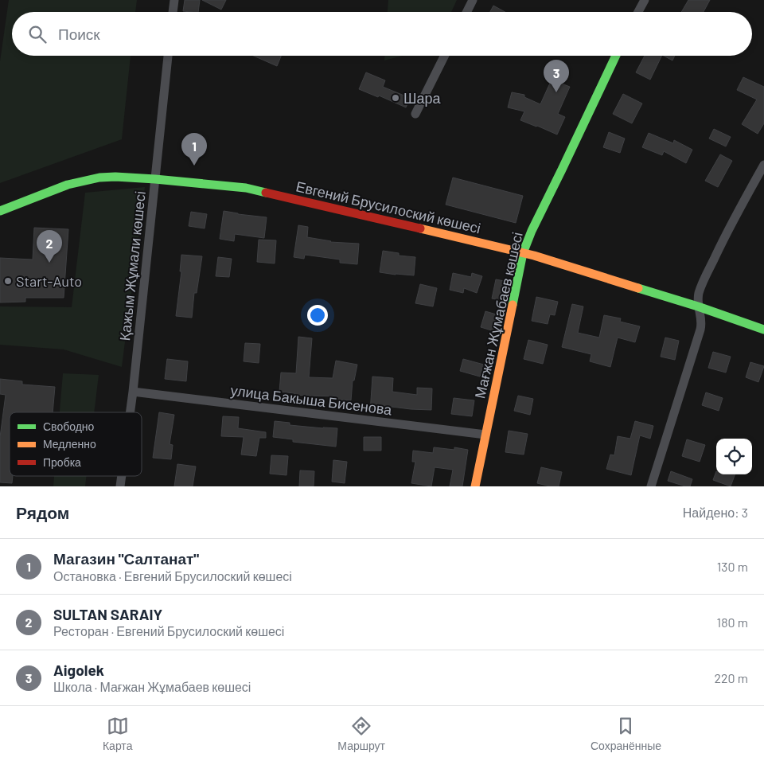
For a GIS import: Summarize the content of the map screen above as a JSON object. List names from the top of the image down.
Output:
{
  "streets": {
    "main road": ["Евгений Брусилоский көшесі", "Мағжан Жұмабаев көшесі"],
    "street": ["Қажым Жұмали көшесі", "улица Бакыша Бисенова"]
  },
  "crossings": [
    ["Евгений Брусилоский көшесі", "Қажым Жұмали көшесі"],
    ["Евгений Брусилоский көшесі", "Мағжан Жұмабаев көшесі"],
    ["Қажым Жұмали көшесі", "улица Бакыша Бисенова"],
    ["Мағжан Жұмабаев көшесі", "улица Бакыша Бисенова"]
  ],
  "places": ["Шара", "Start-Auto"],
  "legend": ["Свободно", "Медленно", "Пробка"],
  "page": {
    "search": "Поиск",
    "pins": ["3", "1", "2"],
    "heading": ["Рядом", "Найдено: 3"],
    "list": [
      {
        "mark": "1",
        "name": "Магазин \"Салтанат\"",
        "note": "Остановка · Евгений Брусилоский көшесі",
        "value": "130 m"
      },
      {
        "mark": "2",
        "name": "SULTAN SARAIY",
        "note": "Ресторан · Евгений Брусилоский көшесі",
        "value": "180 m"
      },
      {
        "mark": "3",
        "name": "Aigolek",
        "note": "Школа · Мағжан Жұмабаев көшесі",
        "value": "220 m"
      }
    ],
    "nav": ["Карта", "Маршрут", "Сохранённые"]
  }
}
